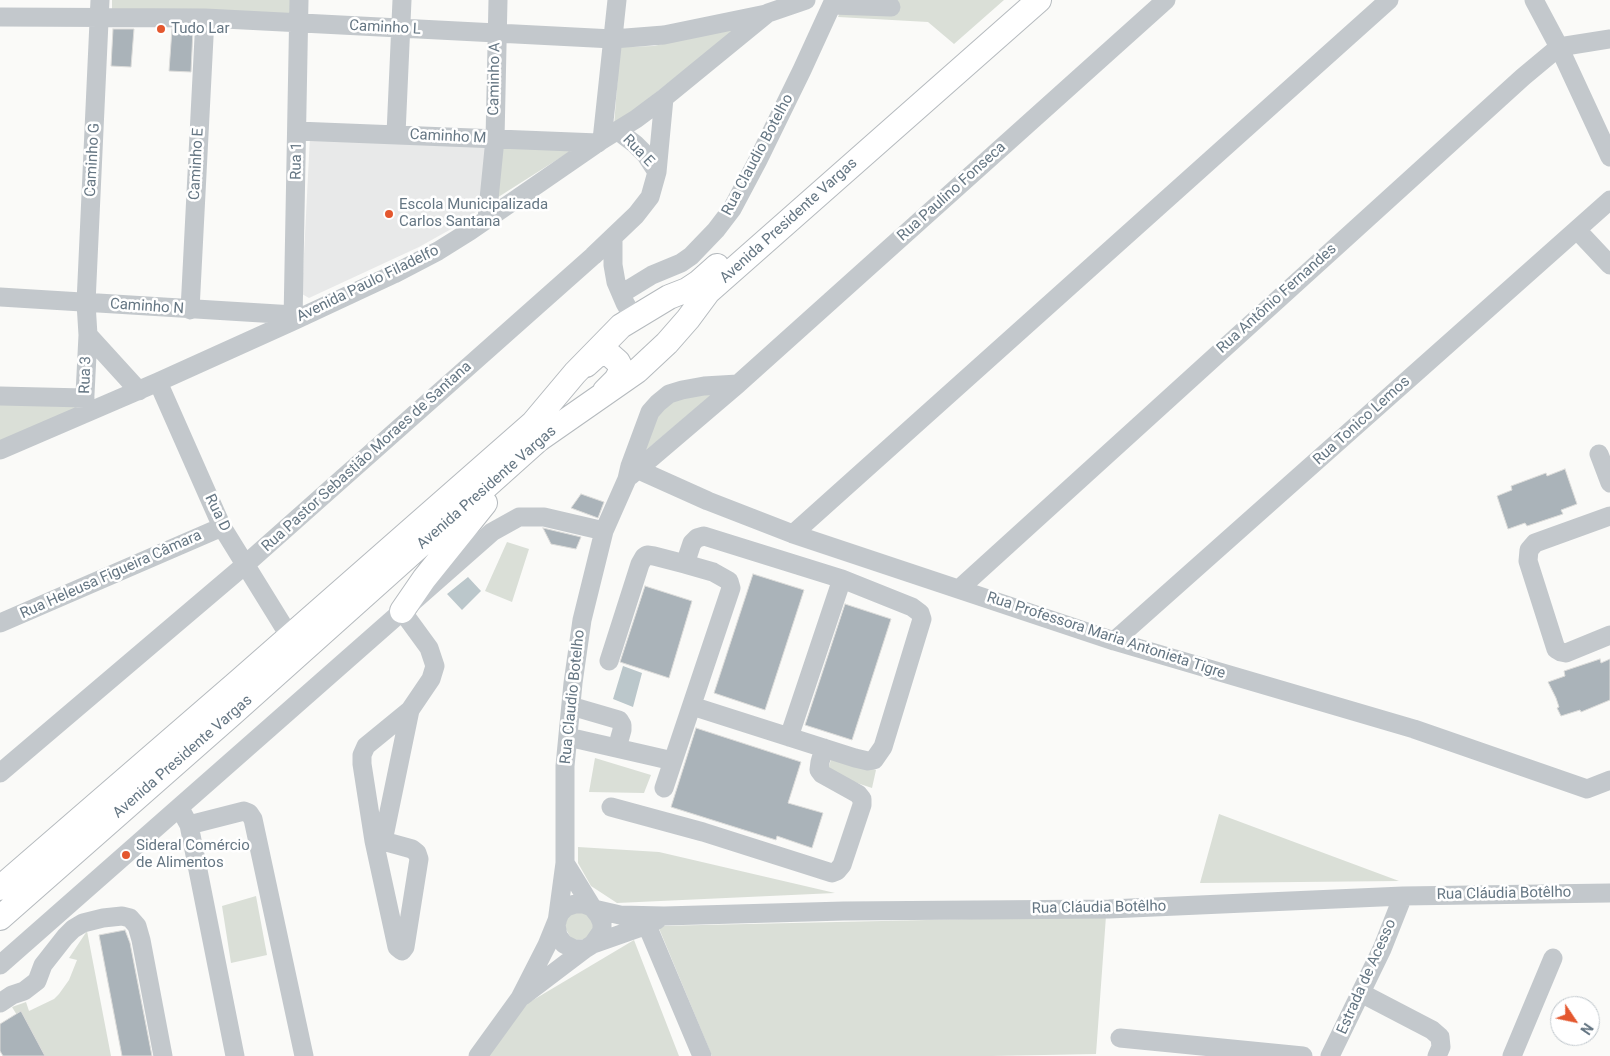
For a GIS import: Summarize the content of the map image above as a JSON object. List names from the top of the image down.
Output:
{
  "streets": {
    "main road": ["Avenida Presidente Vargas"],
    "street": [
      "Caminho L",
      "Caminho A",
      "Caminho M",
      "Rua E",
      "Rua Claudio Botelho",
      "Caminho G",
      "Rua 1",
      "Caminho E",
      "Rua Paulino Fonseca",
      "Avenida Paulo Filadelfo",
      "Rua Antônio Fernandes",
      "Caminho N",
      "Rua 3",
      "Rua Tonico Lemos",
      "Rua Pastor Sebastião Moraes de Santana",
      "Rua D",
      "Rua Heleusa Figueira Câmara",
      "Rua Professora Maria Antonieta Tigre",
      "Rua Cláudia Botêlho",
      "Estrada de Acesso"
    ]
  },
  "crossings": [
    ["Caminho L", "Caminho A"],
    ["Caminho L", "Caminho G"],
    ["Caminho L", "Rua 1"],
    ["Caminho L", "Caminho E"],
    ["Caminho L", "Avenida Paulo Filadelfo"],
    ["Caminho A", "Caminho M"],
    ["Caminho A", "Avenida Paulo Filadelfo"],
    ["Caminho M", "Rua E"],
    ["Caminho M", "Rua 1"],
    ["Caminho M", "Avenida Paulo Filadelfo"],
    ["Rua E", "Avenida Paulo Filadelfo"],
    ["Rua E", "Rua Pastor Sebastião Moraes de Santana"],
    ["Rua Claudio Botelho", "Rua Paulino Fonseca"],
    ["Rua Claudio Botelho", "Rua Professora Maria Antonieta Tigre"],
    ["Caminho G", "Caminho N"],
    ["Caminho G", "Rua 3"],
    ["Rua 1", "Avenida Paulo Filadelfo"],
    ["Rua 1", "Caminho N"],
    ["Caminho E", "Caminho N"],
    ["Rua Paulino Fonseca", "Rua Professora Maria Antonieta Tigre"],
    ["Avenida Presidente Vargas", "Rua D"],
    ["Avenida Paulo Filadelfo", "Caminho N"],
    ["Avenida Paulo Filadelfo", "Rua 3"],
    ["Avenida Paulo Filadelfo", "Rua Pastor Sebastião Moraes de Santana"],
    ["Avenida Paulo Filadelfo", "Rua D"],
    ["Rua Antônio Fernandes", "Rua Professora Maria Antonieta Tigre"],
    ["Caminho N", "Rua 3"],
    ["Rua Tonico Lemos", "Rua Professora Maria Antonieta Tigre"],
    ["Rua Pastor Sebastião Moraes de Santana", "Rua D"],
    ["Rua D", "Rua Heleusa Figueira Câmara"],
    ["Rua Cláudia Botêlho", "Estrada de Acesso"]
  ],
  "places": ["Tudo Lar", "Escola Municipalizada Carlos Santana", "Sideral Comércio de Alimentos"],
  "north": "bottom right"
}
